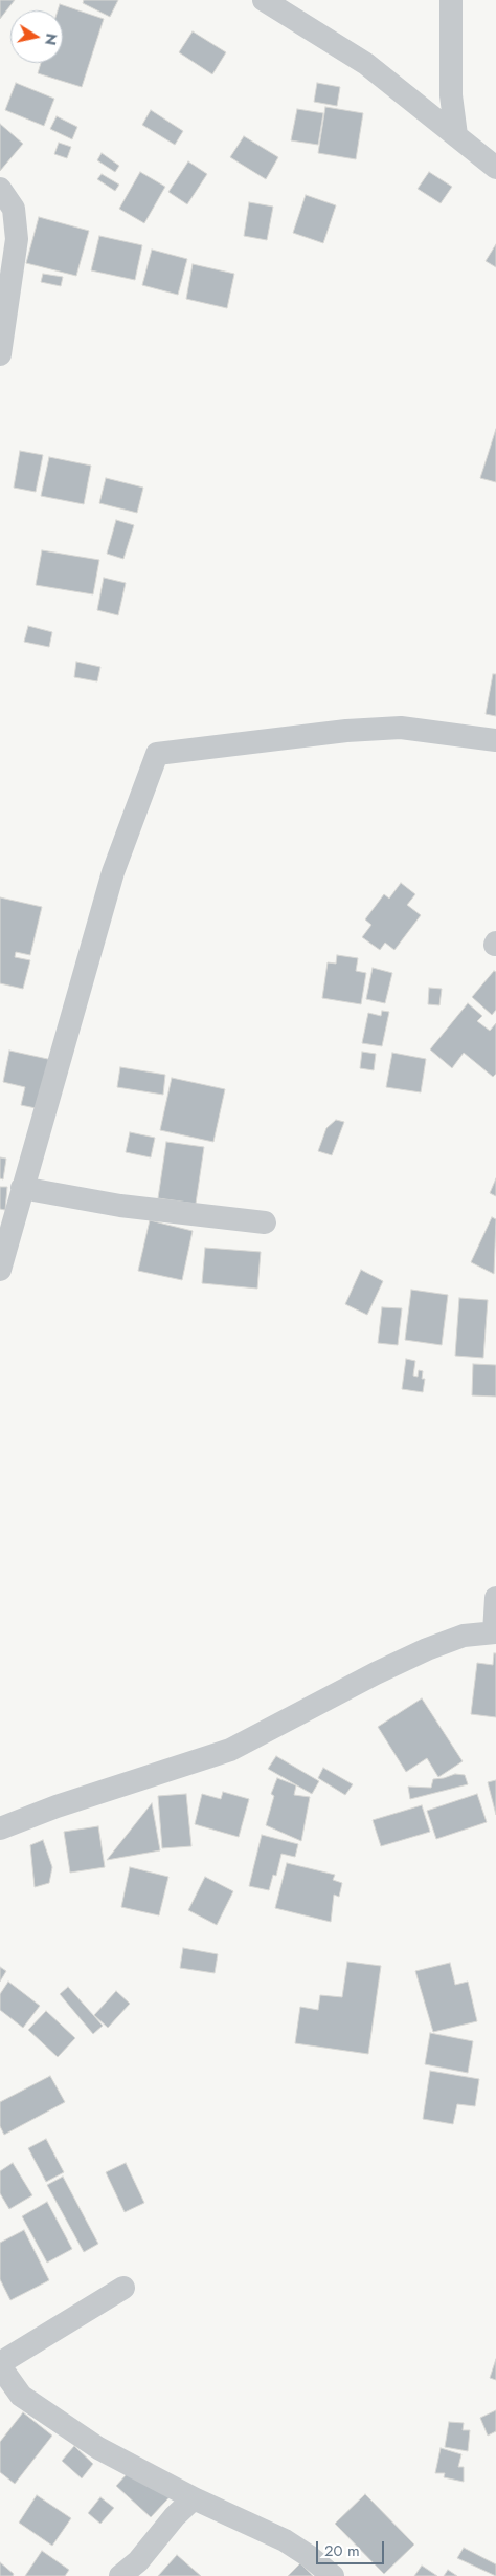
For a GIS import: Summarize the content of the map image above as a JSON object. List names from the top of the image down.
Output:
{
  "scale_bar": "20 m",
  "north": "right"
}
